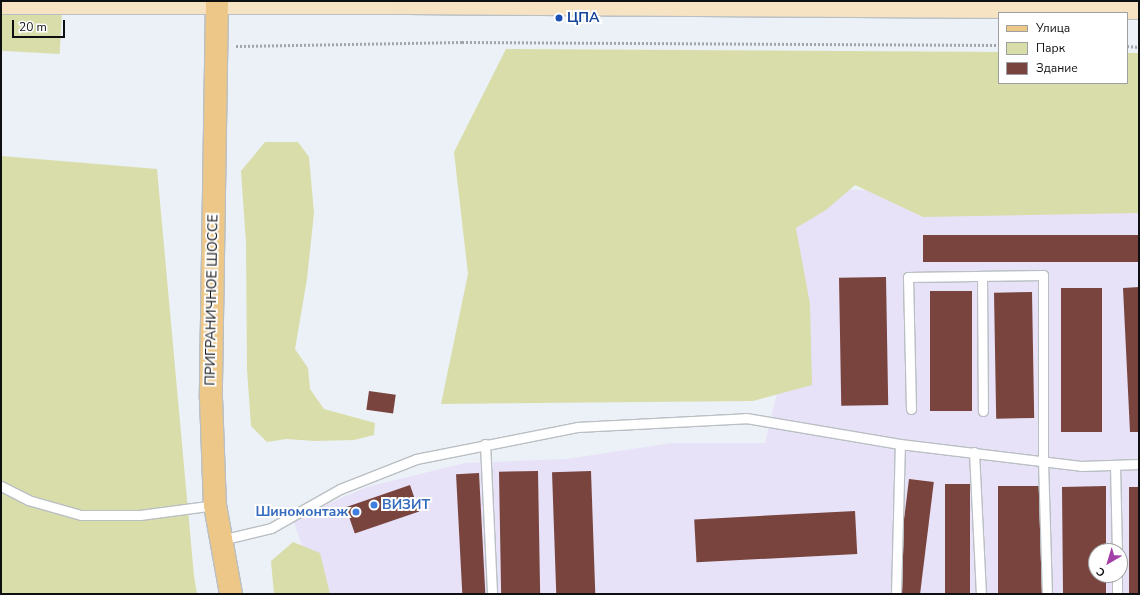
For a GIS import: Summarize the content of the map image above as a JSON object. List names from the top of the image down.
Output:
{
  "streets": {
    "main road": ["ПРИГРАНИЧНОЕ ШОССЕ"]
  },
  "places": ["ЦПА", "ВИЗИТ", "Шиномонтаж"],
  "legend": ["Улица", "Парк", "Здание"],
  "scale_bar": "20 m",
  "north": "bottom left"
}
